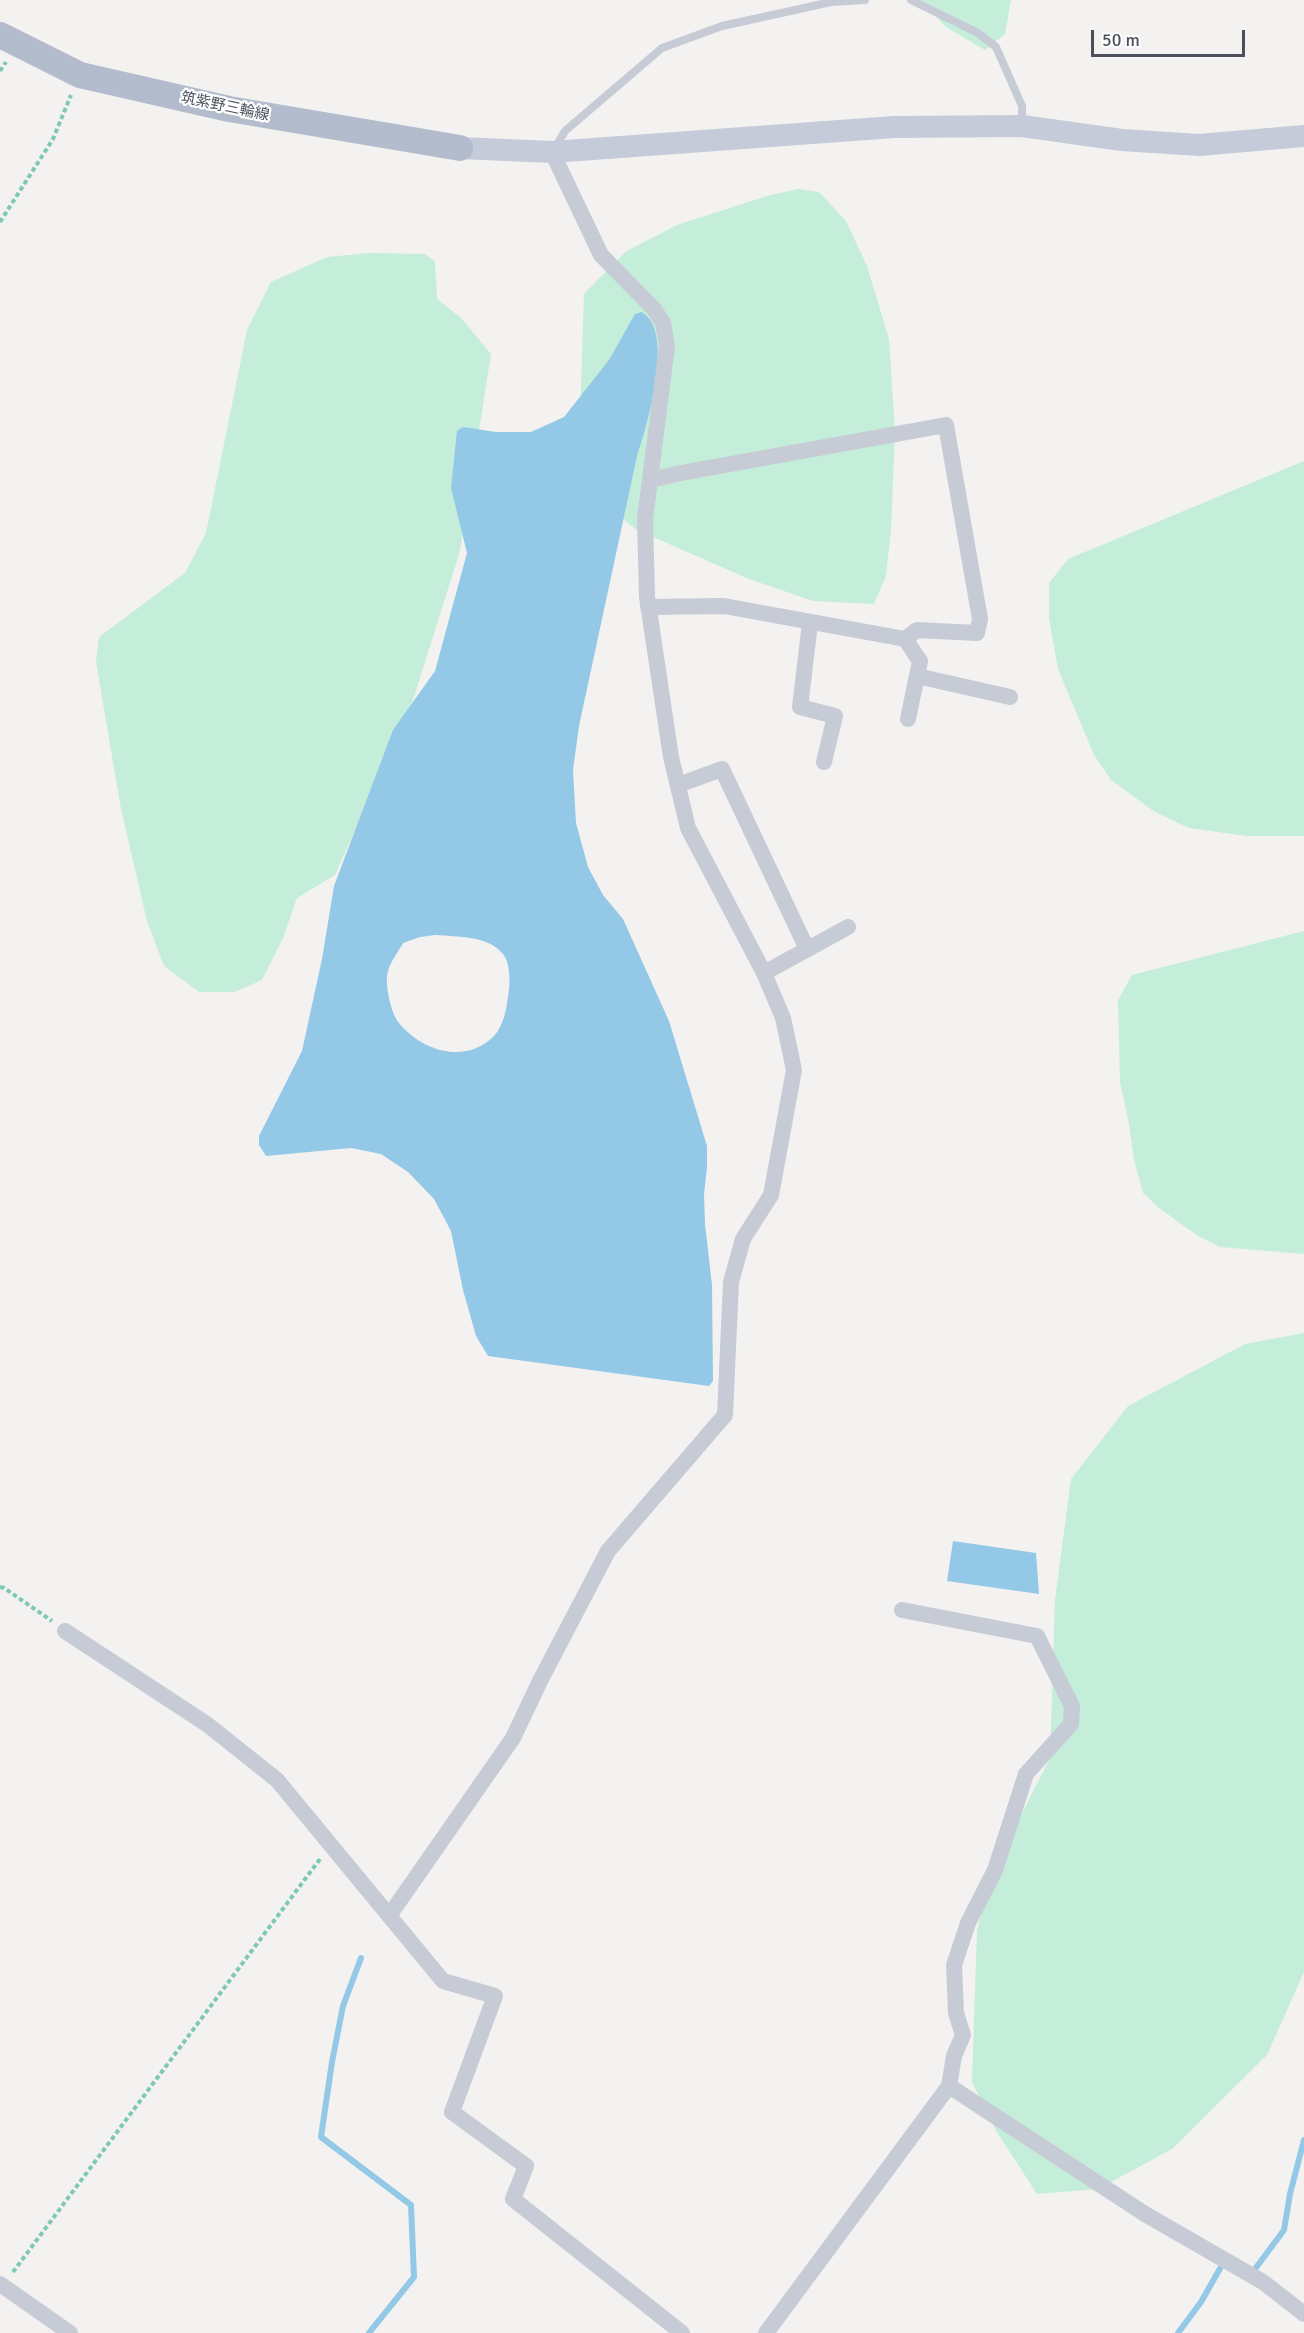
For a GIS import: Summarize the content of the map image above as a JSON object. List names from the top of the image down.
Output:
{
  "streets": {
    "main road": ["筑紫野三輪線"]
  },
  "scale_bar": "50 m"
}
